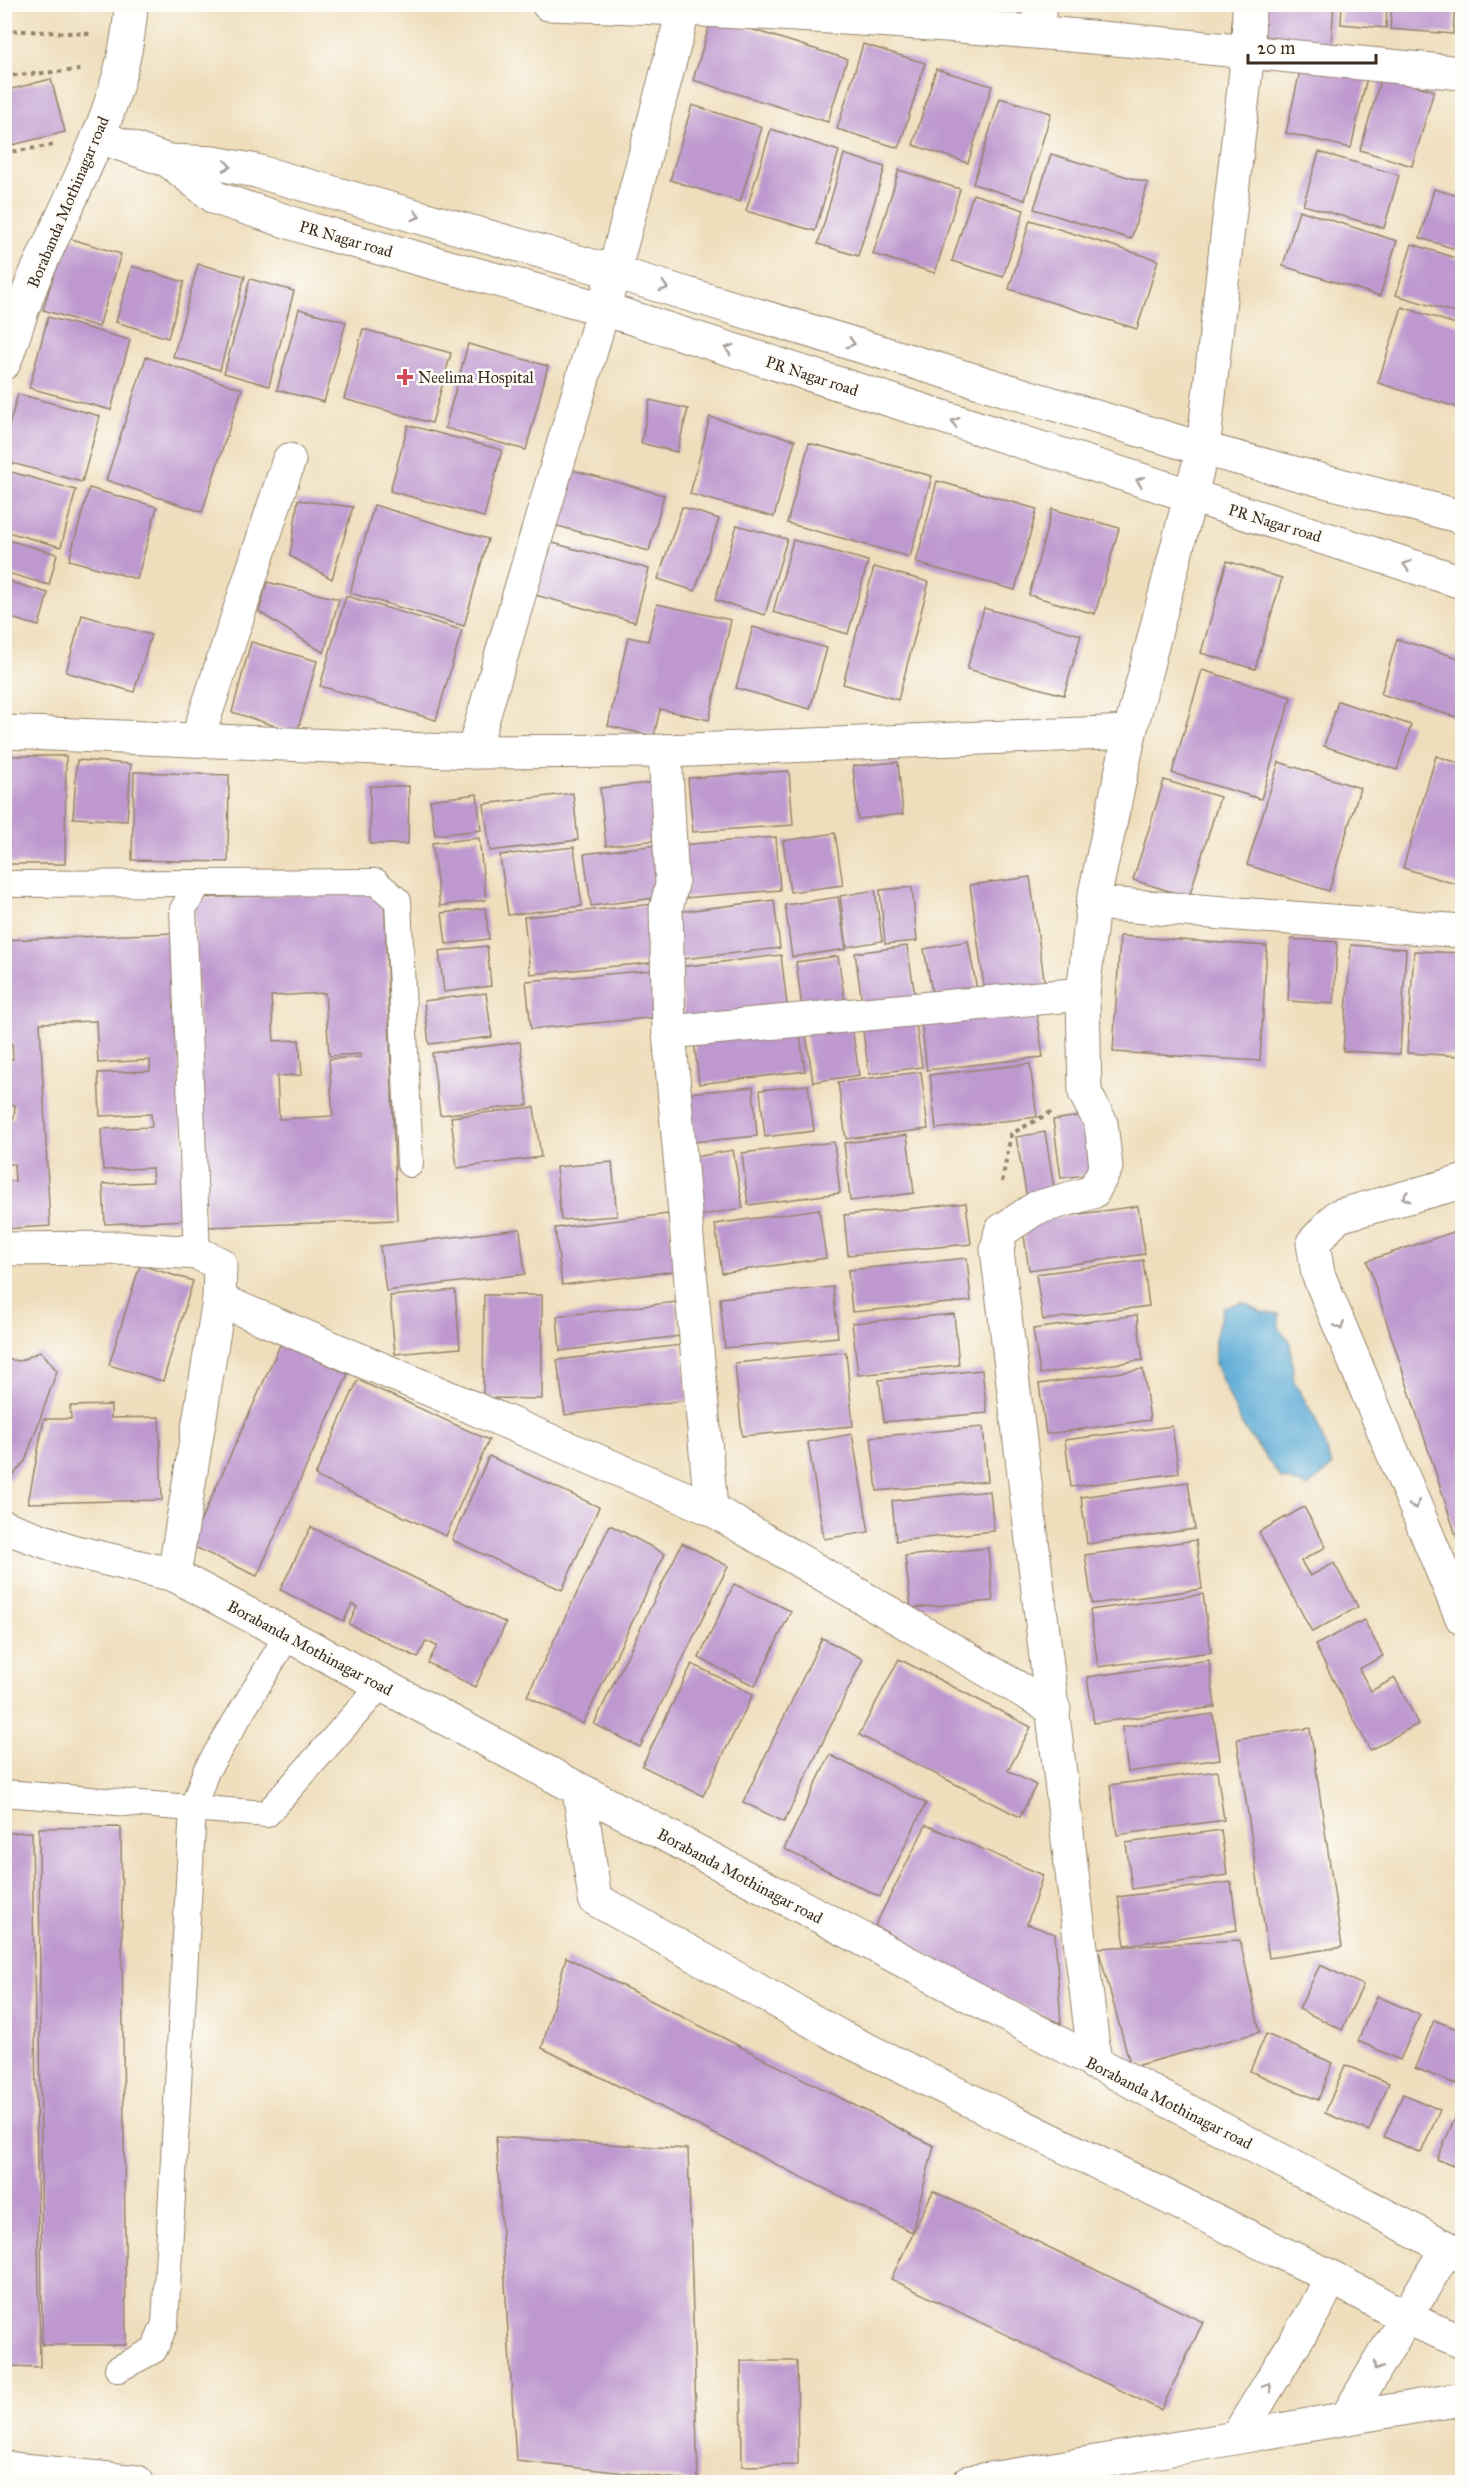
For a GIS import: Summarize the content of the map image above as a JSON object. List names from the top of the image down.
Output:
{
  "streets": {
    "street": ["Borabanda Mothinagar road", "PR Nagar road"]
  },
  "crossings": [
    ["Borabanda Mothinagar road", "PR Nagar road"]
  ],
  "places": {
    "health": ["Neelima Hospital"]
  },
  "scale_bar": "20 m"
}
